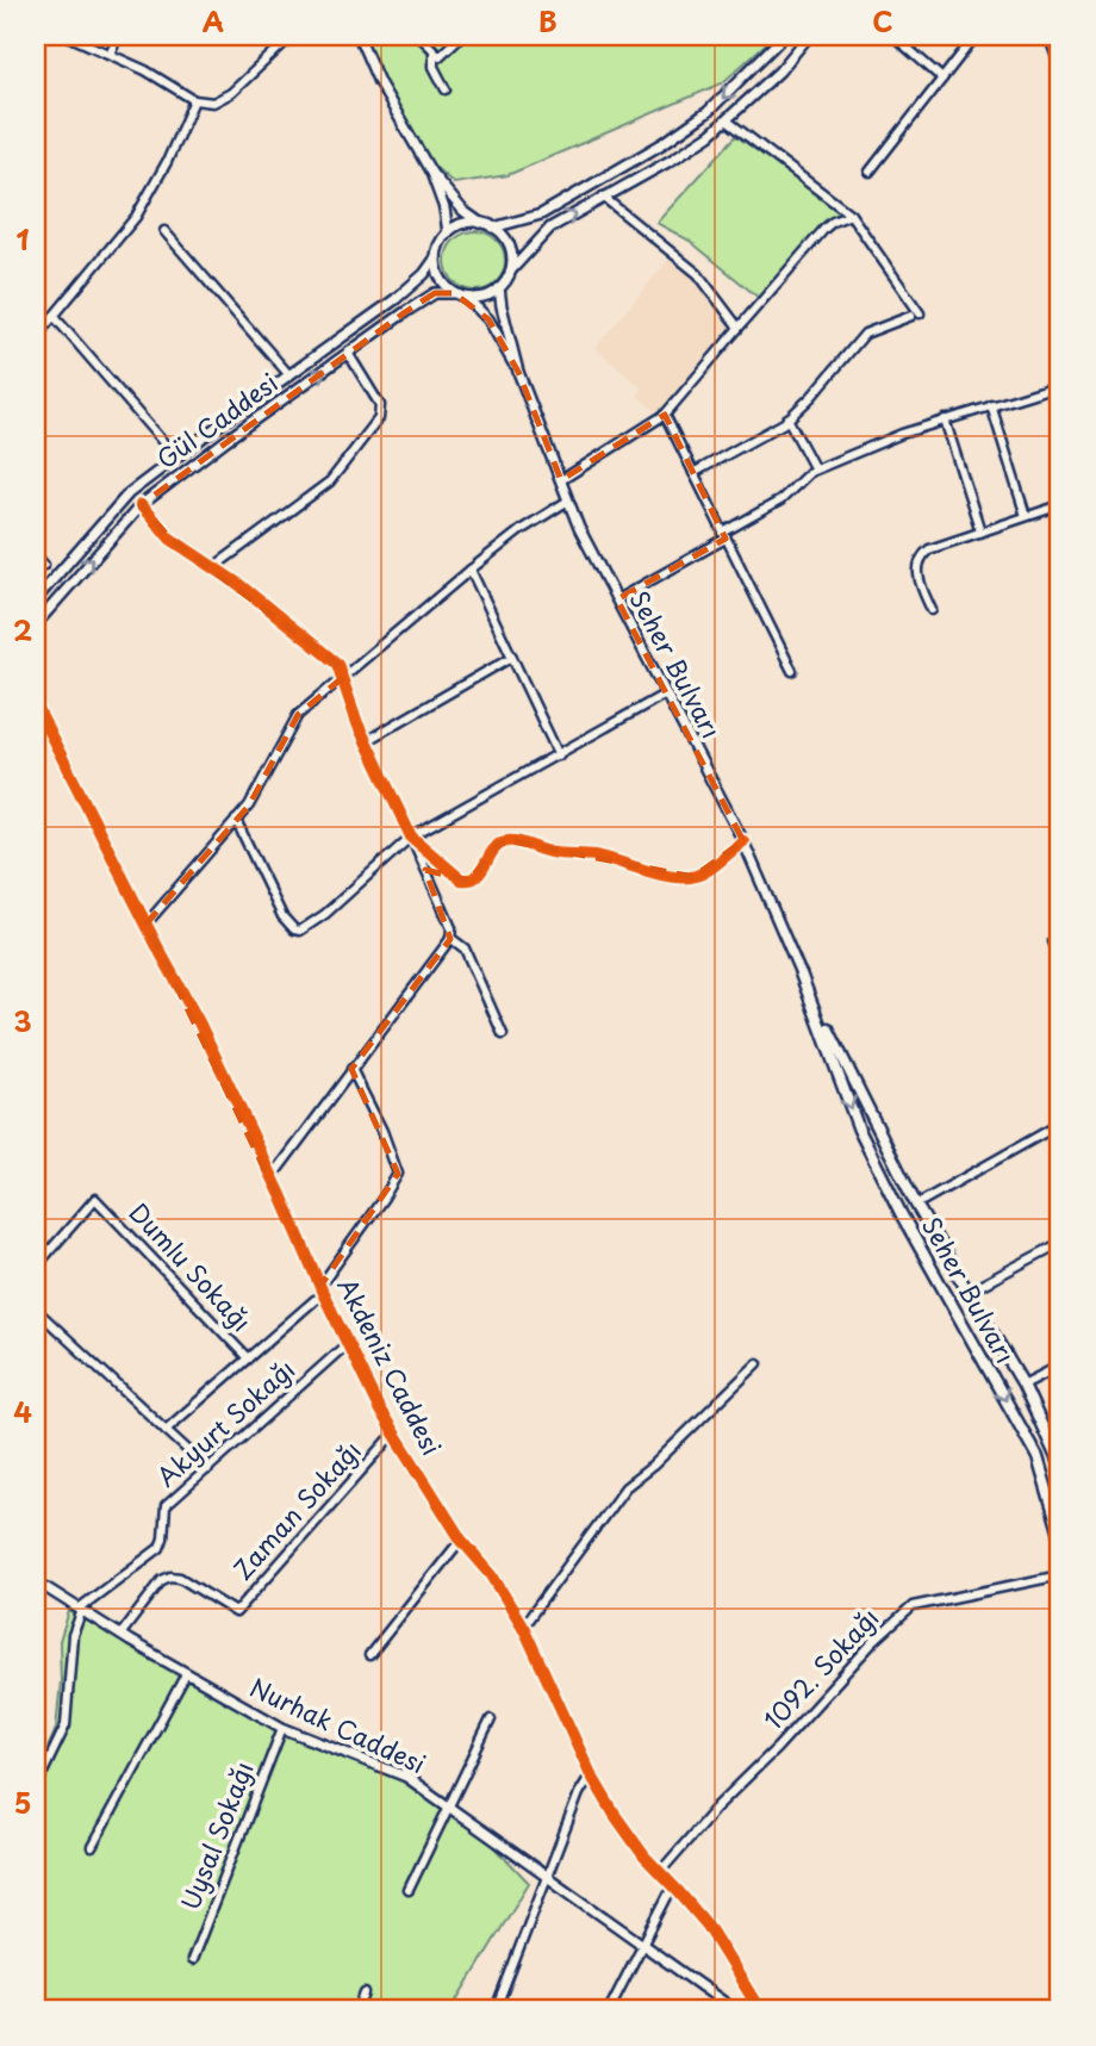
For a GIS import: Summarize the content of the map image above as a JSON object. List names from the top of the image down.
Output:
{
  "streets": {
    "main road": ["Seher Bulvarı"],
    "street": [
      "Gül Caddesi",
      "Dumlu Sokağı",
      "Akdeniz Caddesi",
      "Akyurt Sokağı",
      "Zaman Sokağı",
      "1092. Sokağı",
      "Nurhak Caddesi",
      "Uysal Sokağı"
    ]
  },
  "crossings": [
    ["Gül Caddesi", "Seher Bulvarı"],
    ["Dumlu Sokağı", "Akdeniz Caddesi"],
    ["Akdeniz Caddesi", "Akyurt Sokağı"],
    ["Akdeniz Caddesi", "Zaman Sokağı"],
    ["Akdeniz Caddesi", "1092. Sokağı"],
    ["Akyurt Sokağı", "Nurhak Caddesi"],
    ["Zaman Sokağı", "Nurhak Caddesi"],
    ["Nurhak Caddesi", "Uysal Sokağı"]
  ],
  "grid": {
    "columns": ["A", "B", "C"],
    "rows": [
      "1",
      "2",
      "3",
      "4",
      "5"
    ]
  }
}
